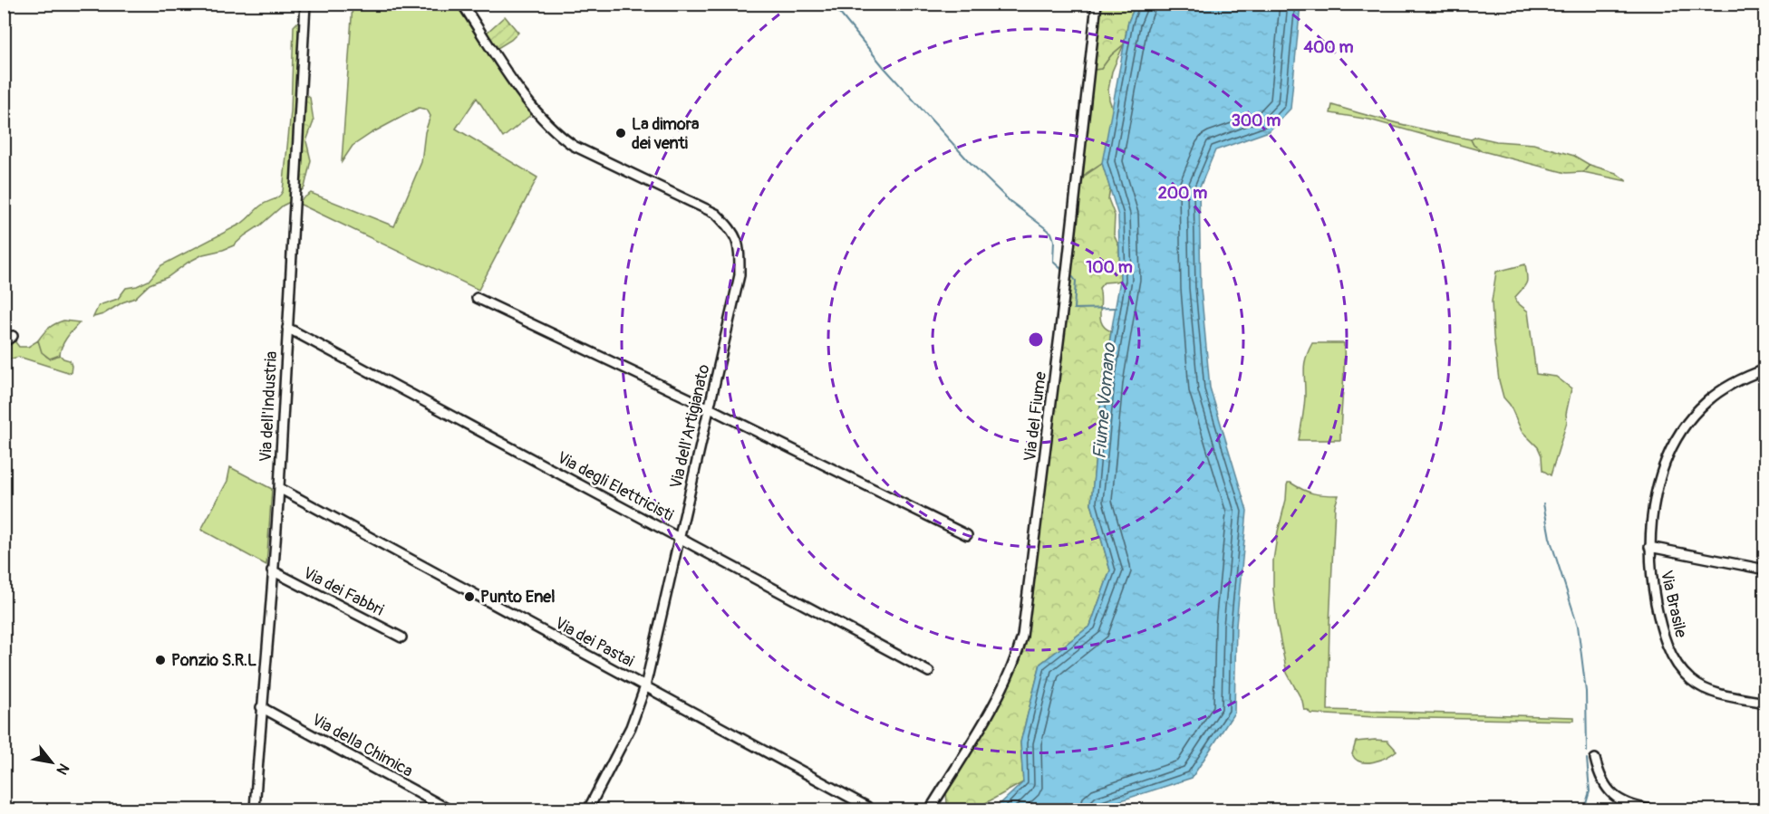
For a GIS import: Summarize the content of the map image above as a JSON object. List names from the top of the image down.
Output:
{
  "streets": {
    "street": [
      "Via dell'Industria",
      "Via del Fiume",
      "Via dell'Artigianato",
      "Via degli Elettricisti",
      "Via dei Fabbri",
      "Via Brasile",
      "Via dei Pastai",
      "Via della Chimica"
    ]
  },
  "crossings": [
    ["Via dell'Industria", "Via degli Elettricisti"],
    ["Via dell'Industria", "Via dei Fabbri"],
    ["Via dell'Industria", "Via dei Pastai"],
    ["Via dell'Industria", "Via della Chimica"],
    ["Via dell'Artigianato", "Via degli Elettricisti"],
    ["Via dell'Artigianato", "Via dei Pastai"]
  ],
  "water": ["Fiume Vomano"],
  "places": ["La dimora dei venti", "Punto Enel", "Ponzio S.R.L"],
  "north": "bottom right",
  "rings": [
    "400 m",
    "300 m",
    "200 m",
    "100 m"
  ]
}
